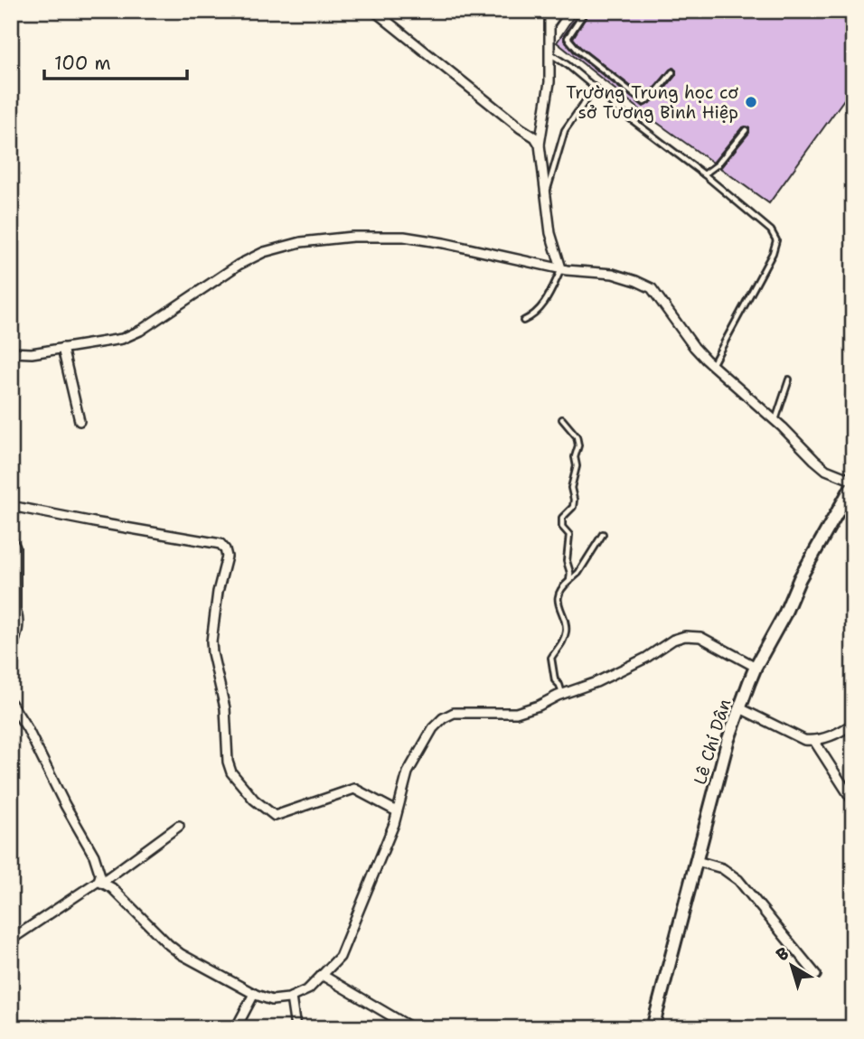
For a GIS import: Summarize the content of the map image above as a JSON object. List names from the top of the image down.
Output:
{
  "streets": {
    "street": ["Lê Chí Dân"]
  },
  "places": ["Trường Trung học cơ sở Tương Bình Hiệp"],
  "scale_bar": "100 m",
  "north": "top left"
}
